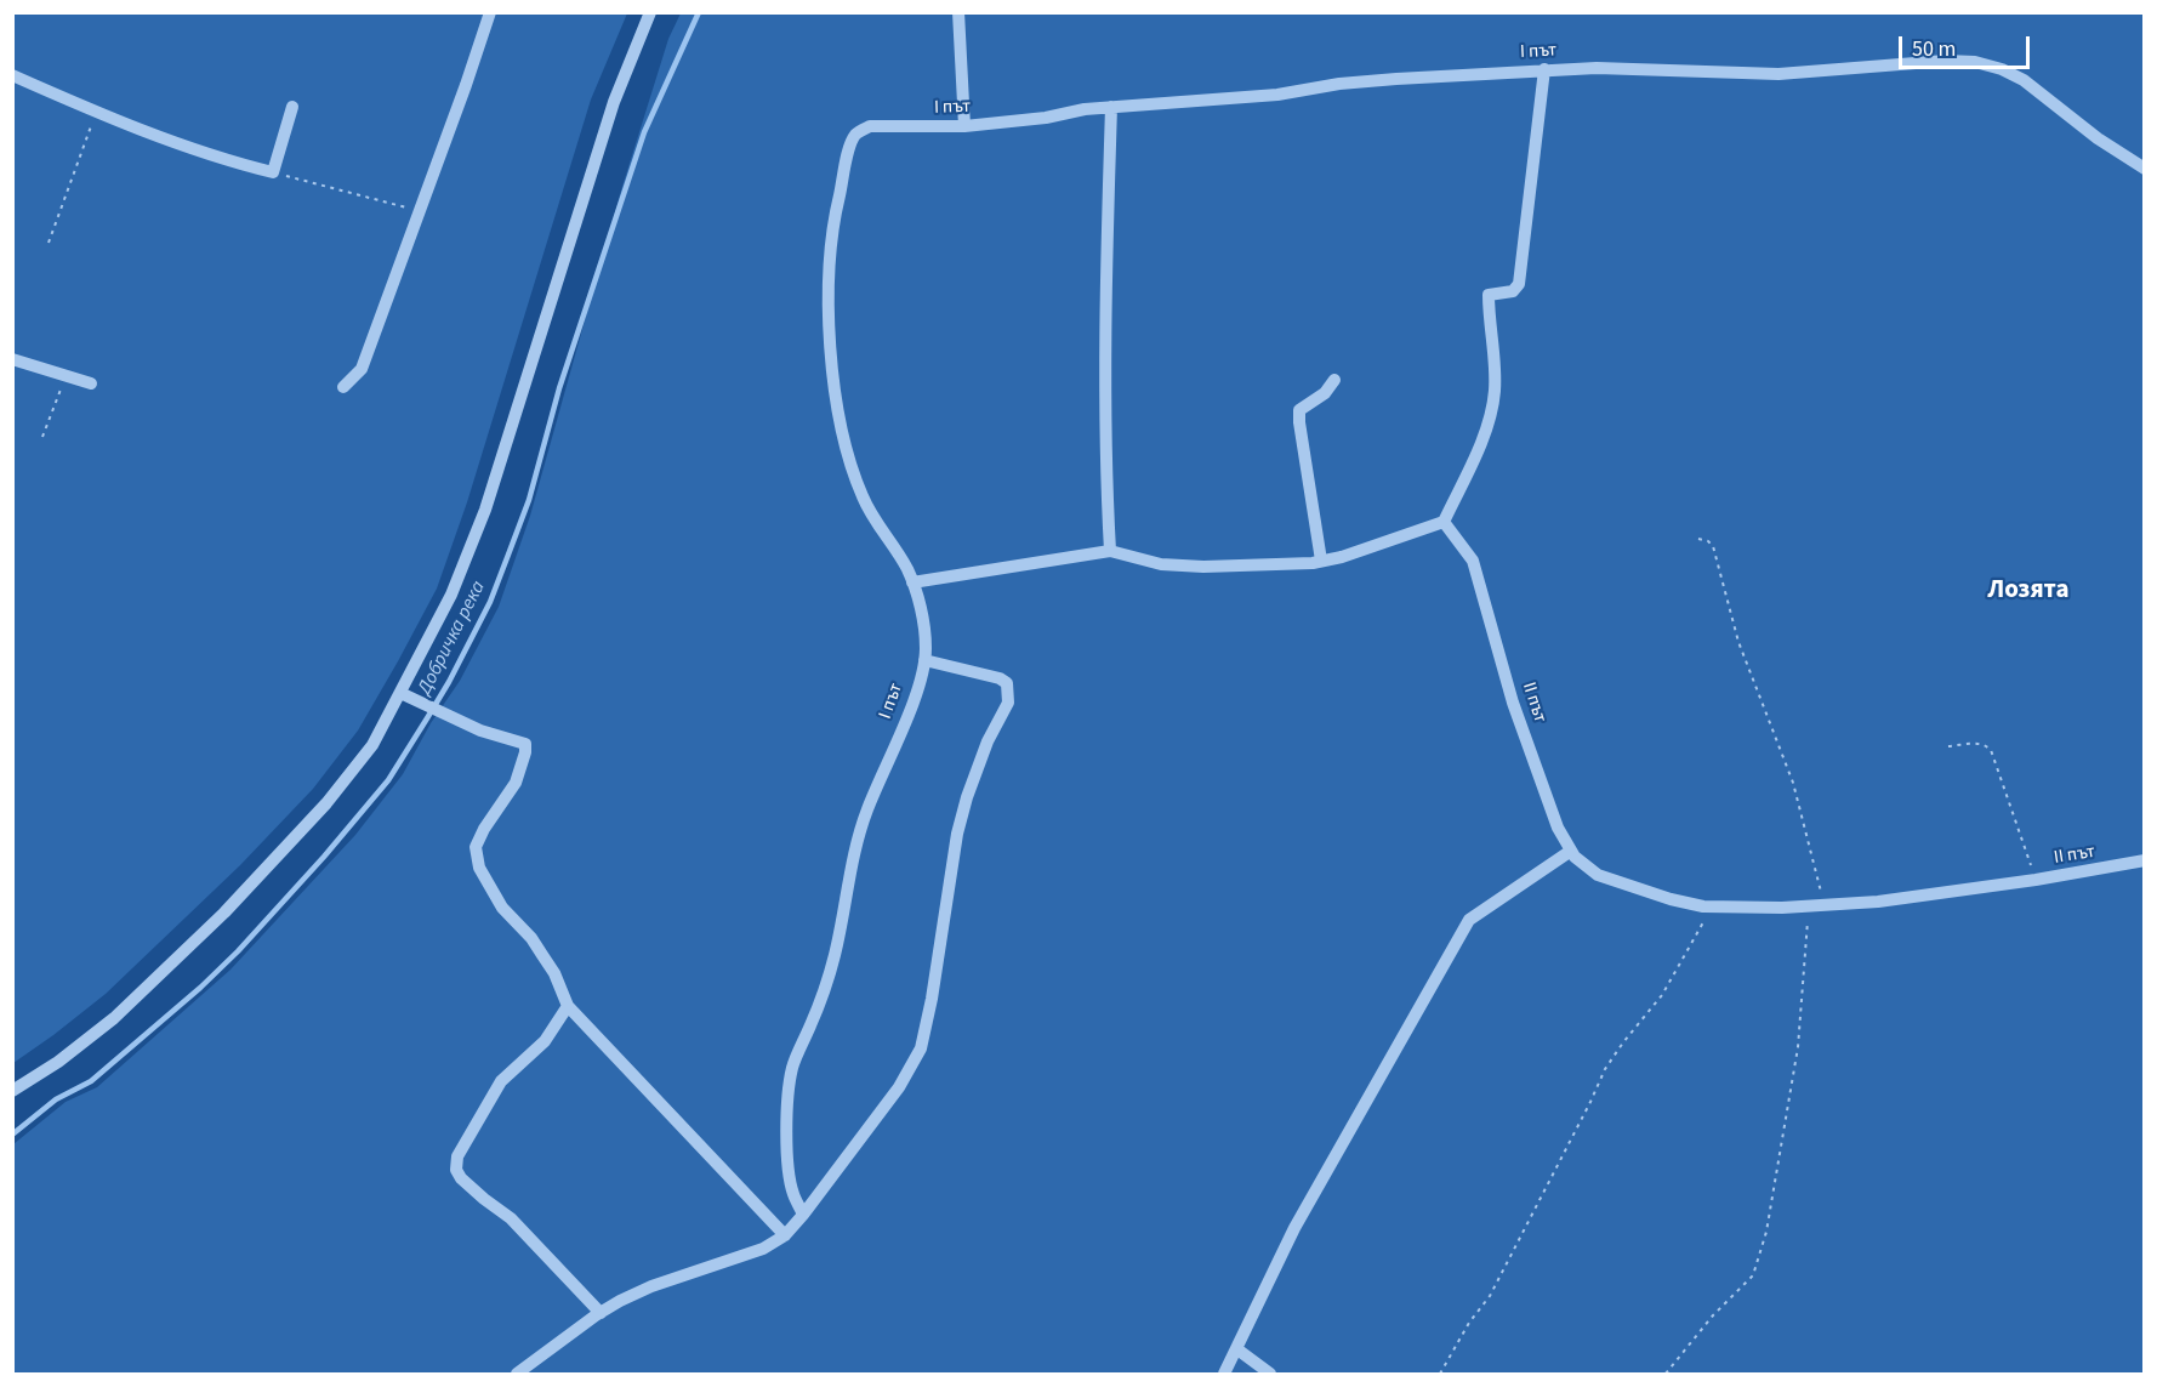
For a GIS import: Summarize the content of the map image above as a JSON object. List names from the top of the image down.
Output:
{
  "streets": {
    "street": ["І път", "ІІ път"]
  },
  "districts": ["Лозята"],
  "water": ["Добричка река"],
  "scale_bar": "50 m"
}
